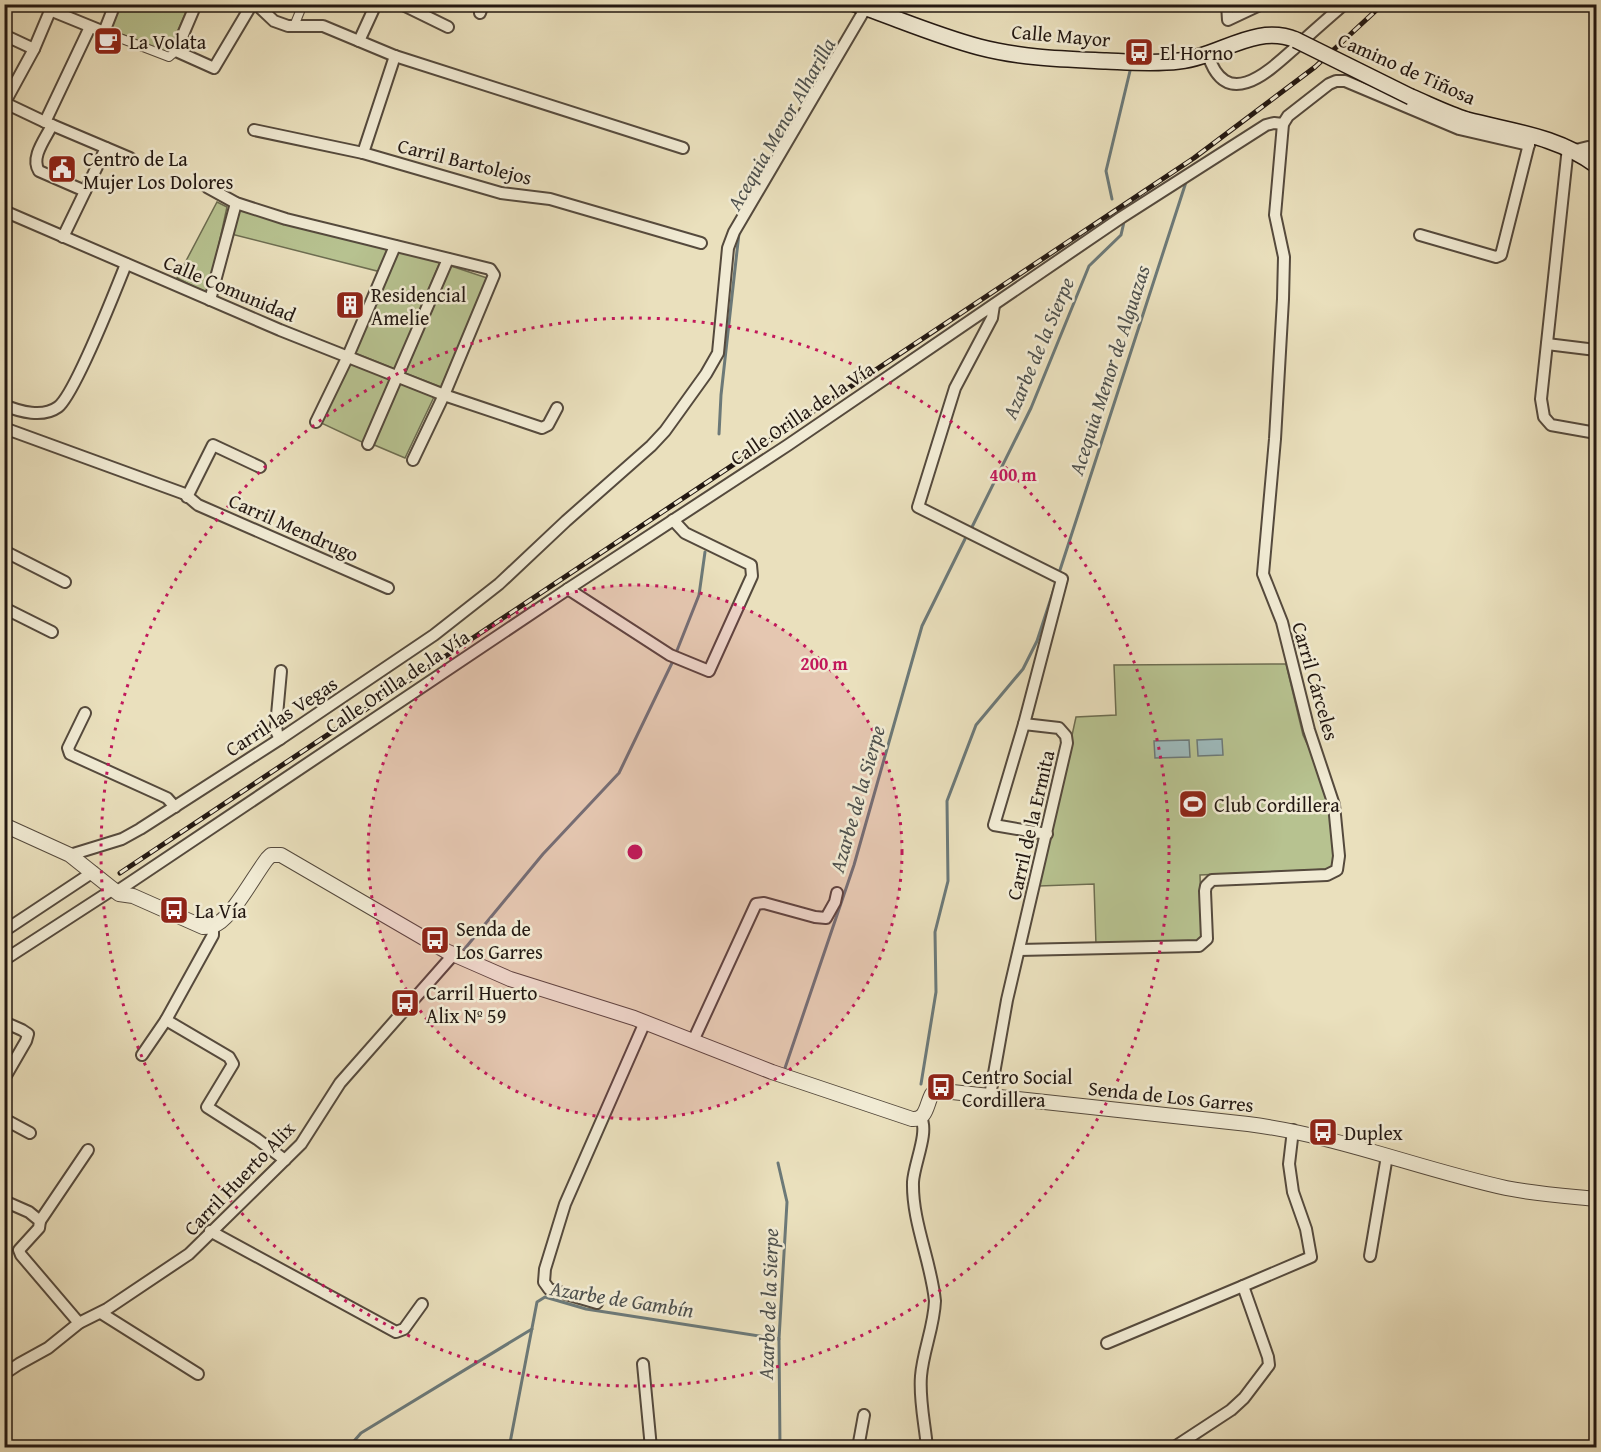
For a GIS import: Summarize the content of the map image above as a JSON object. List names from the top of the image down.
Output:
{
  "streets": {
    "main road": ["Calle Mayor", "Camino de Tiñosa"],
    "street": [
      "Carril Bartolejos",
      "Calle Comunidad",
      "Calle Orilla de la Vía",
      "Carril Mendrugo",
      "Carril Cárceles",
      "Carril las Vegas",
      "Carril de la Ermita",
      "Senda de Los Garres",
      "Carril Huerto Alix"
    ]
  },
  "crossings": [
    ["Calle Mayor", "Camino de Tiñosa"],
    ["Calle Mayor", "Carril las Vegas"],
    ["Camino de Tiñosa", "Calle Orilla de la Vía"],
    ["Calle Orilla de la Vía", "Carril Cárceles"],
    ["Calle Orilla de la Vía", "Carril de la Ermita"],
    ["Carril Cárceles", "Carril de la Ermita"],
    ["Carril de la Ermita", "Senda de Los Garres"]
  ],
  "water": [
    "Acequia Menor Alharilla",
    "Azarbe de la Sierpe",
    "Acequia Menor de Alguazas",
    "Azarbe de Gambín"
  ],
  "places": {
    "cafe": ["La Volata"],
    "bus stop": [
      "El Horno",
      "La Vía",
      "Senda de Los Garres",
      "Carril Huerto Alix Nº 59",
      "Centro Social Cordillera",
      "Duplex"
    ],
    "public building": ["Centro de La Mujer Los Dolores"],
    "building": ["Residencial Amelie"],
    "sports": ["Club Cordillera"]
  },
  "rings": ["400 m", "200 m"]
}
